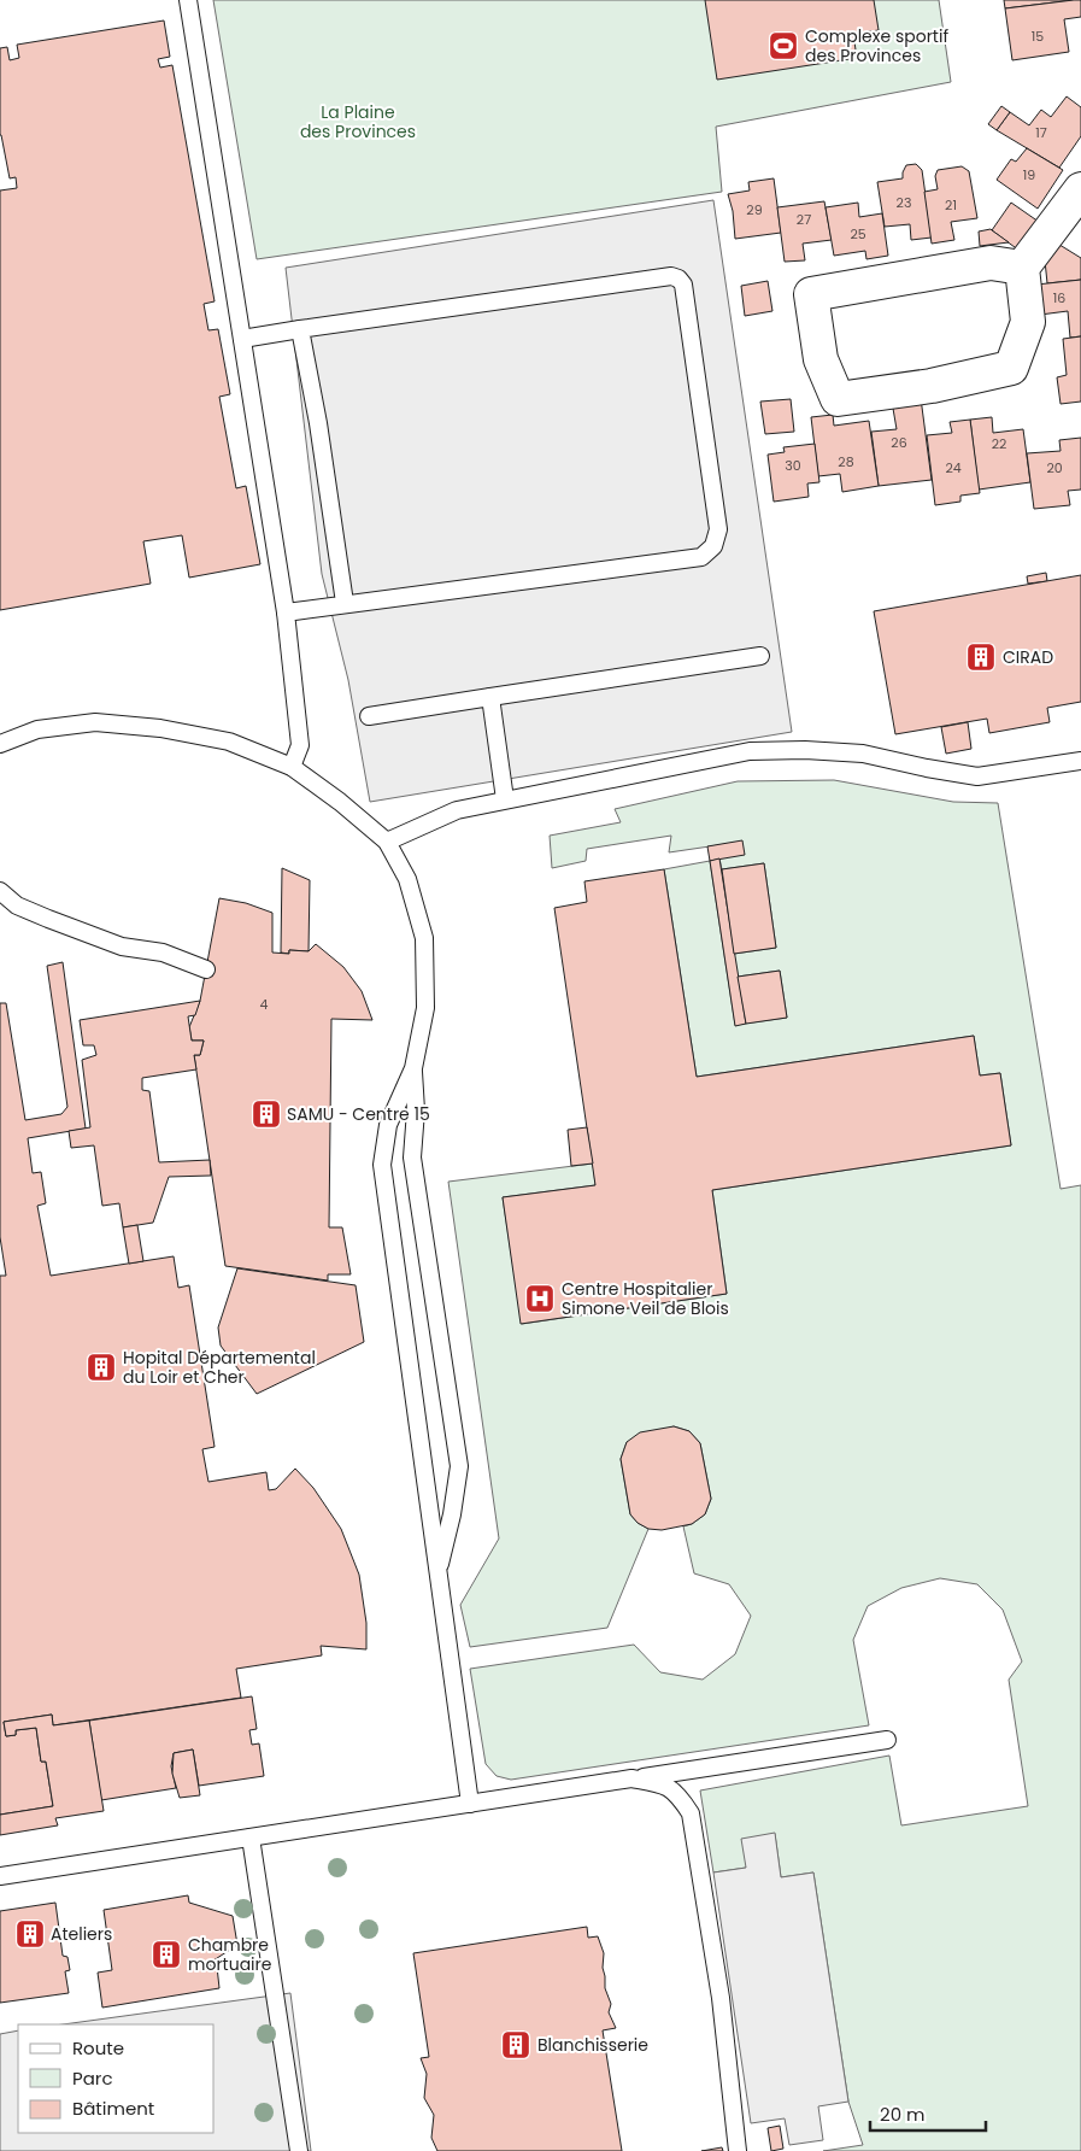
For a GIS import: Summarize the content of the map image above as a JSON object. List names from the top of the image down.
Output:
{
  "parks": ["La Plaine des Provinces"],
  "places": {
    "sports": ["Complexe sportif des Provinces"],
    "building": [
      "CIRAD",
      "SAMU - Centre 15",
      "Hopital Départemental du Loir et Cher",
      "Ateliers",
      "Chambre mortuaire",
      "Blanchisserie"
    ],
    "hospital": ["Centre Hospitalier Simone Veil de Blois"]
  },
  "house_numbers": [
    "15",
    "17",
    "19",
    "23",
    "21",
    "29",
    "27",
    "25",
    "16",
    "26",
    "22",
    "28",
    "30",
    "24",
    "20",
    "4"
  ],
  "legend": ["Route", "Parc", "Bâtiment"],
  "scale_bar": "20 m"
}
